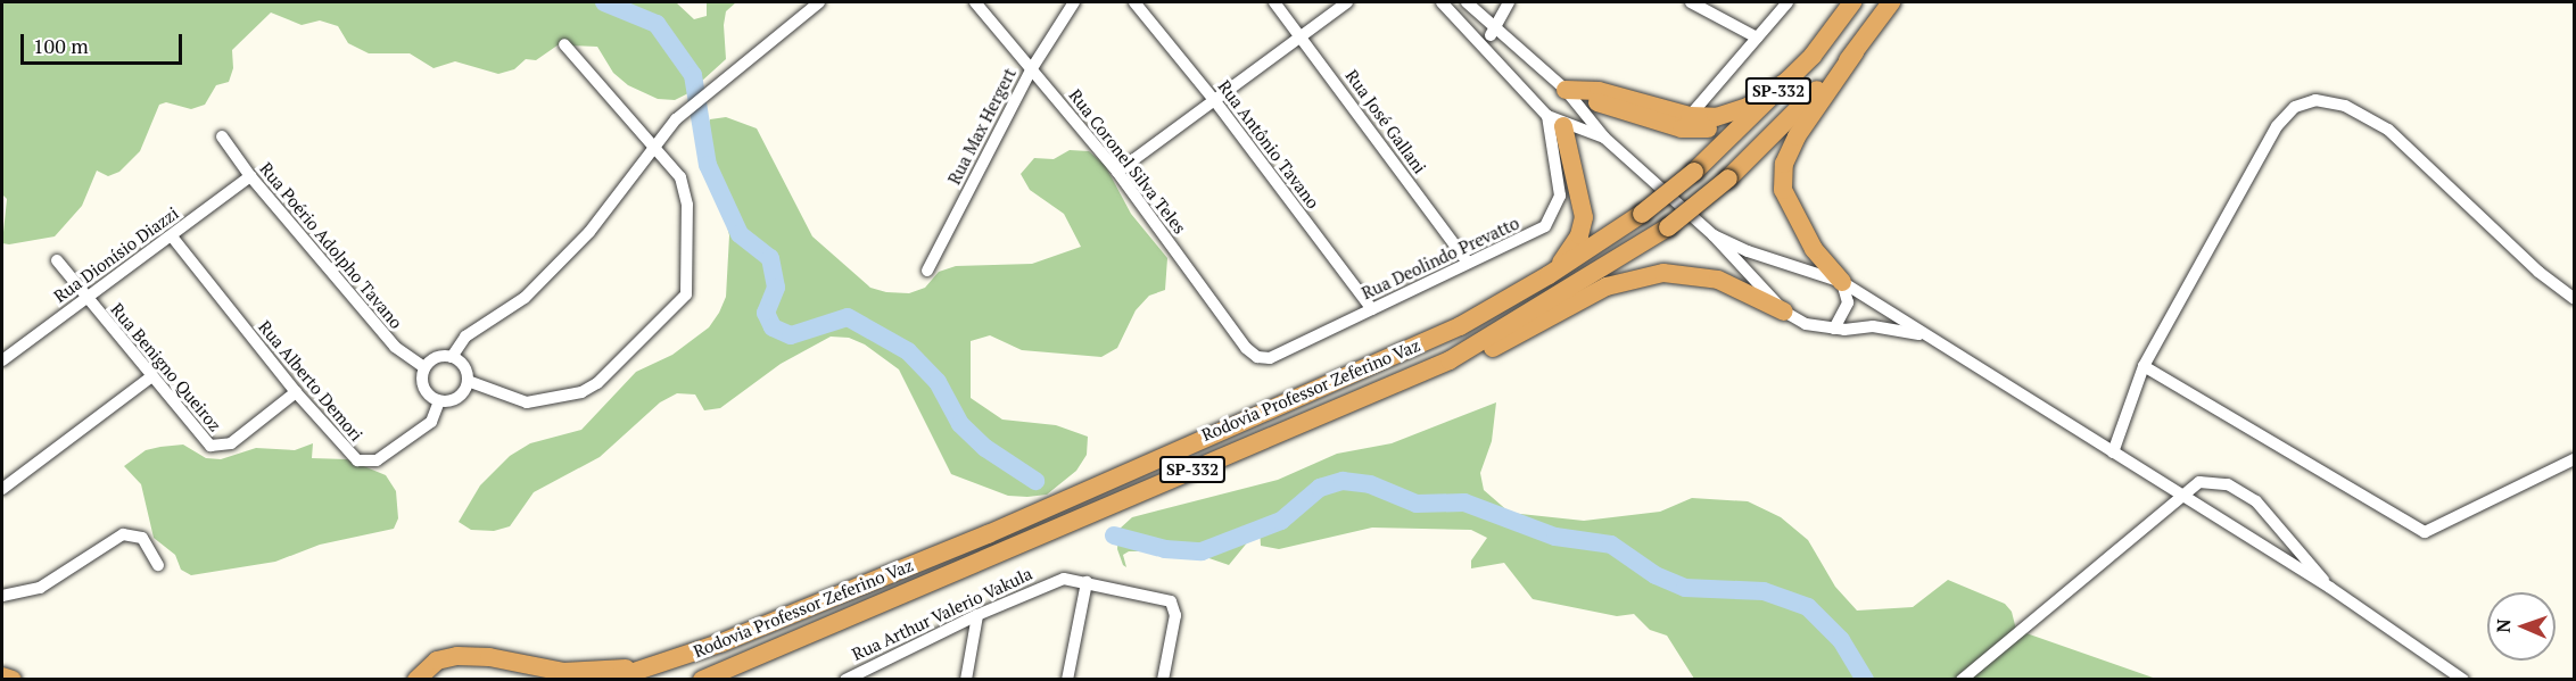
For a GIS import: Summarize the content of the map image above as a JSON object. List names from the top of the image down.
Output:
{
  "streets": {
    "highway": ["SP-332", "Rodovia Professor Zeferino Vaz"],
    "street": [
      "Rua José Gallani",
      "Rua Max Hergert",
      "Rua Antônio Tavano",
      "Rua Coronel Silva Teles",
      "Rua Poério Adolpho Tavano",
      "Rua Dionísio Diazzi",
      "Rua Deolindo Prevatto",
      "Rua Benigno Queiroz",
      "Rua Alberto Demori",
      "Rua Arthur Valerio Vakula"
    ]
  },
  "crossings": [
    ["Rua José Gallani", "Rua Deolindo Prevatto"],
    ["Rua Max Hergert", "Rua Coronel Silva Teles"],
    ["Rua Antônio Tavano", "Rua Deolindo Prevatto"],
    ["Rua Coronel Silva Teles", "Rua Deolindo Prevatto"],
    ["Rua Poério Adolpho Tavano", "Rua Dionísio Diazzi"],
    ["Rua Poério Adolpho Tavano", "Rua Alberto Demori"],
    ["Rua Dionísio Diazzi", "Rua Benigno Queiroz"],
    ["Rua Dionísio Diazzi", "Rua Alberto Demori"],
    ["Rua Benigno Queiroz", "Rua Alberto Demori"]
  ],
  "scale_bar": "100 m",
  "north": "left"
}
